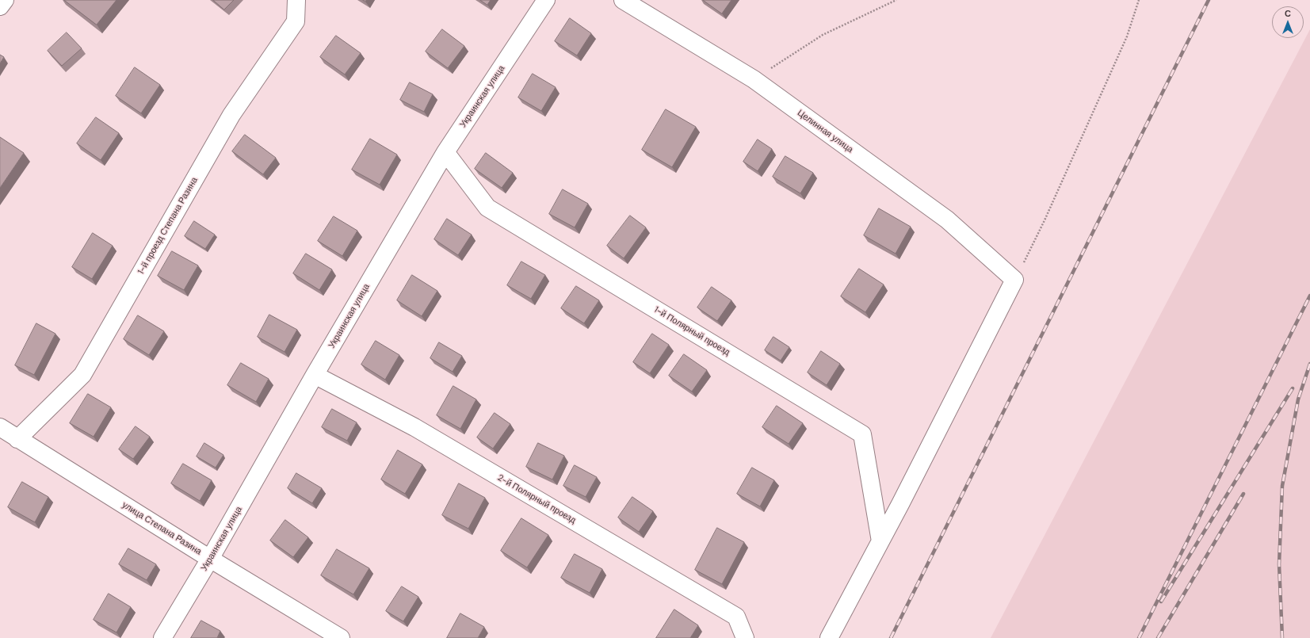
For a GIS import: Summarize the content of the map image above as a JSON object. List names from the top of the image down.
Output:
{
  "streets": {
    "street": [
      "Украинская улица",
      "Целинная улица",
      "1-й проезд Степана Разина",
      "1-й Полярный проезд",
      "2-й Полярный проезд",
      "улица Степана Разина"
    ]
  },
  "crossings": [
    ["Украинская улица", "1-й Полярный проезд"],
    ["Украинская улица", "2-й Полярный проезд"],
    ["Украинская улица", "улица Степана Разина"],
    ["1-й проезд Степана Разина", "улица Степана Разина"]
  ],
  "north": "top"
}
